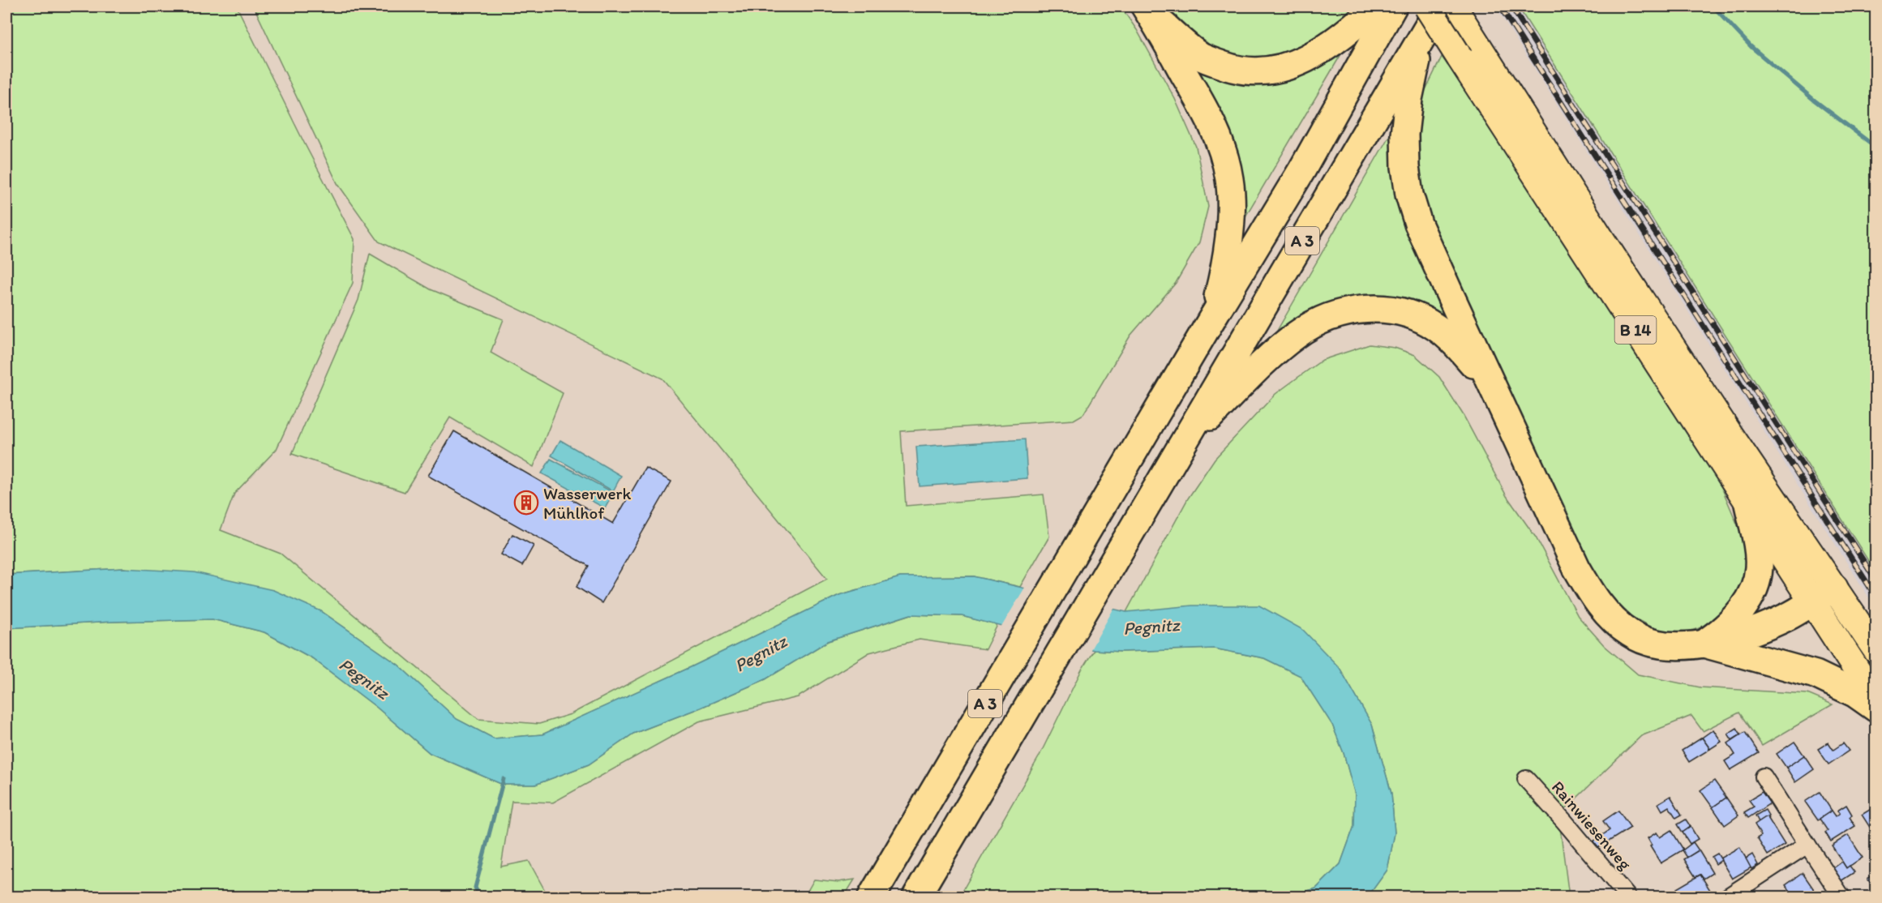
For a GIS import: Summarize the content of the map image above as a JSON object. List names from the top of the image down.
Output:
{
  "streets": {
    "highway": ["A 3"],
    "main road": ["B 14"],
    "street": ["Rainwiesenweg"]
  },
  "water": ["Pegnitz"],
  "places": {
    "building": ["Wasserwerk Mühlhof"]
  }
}
